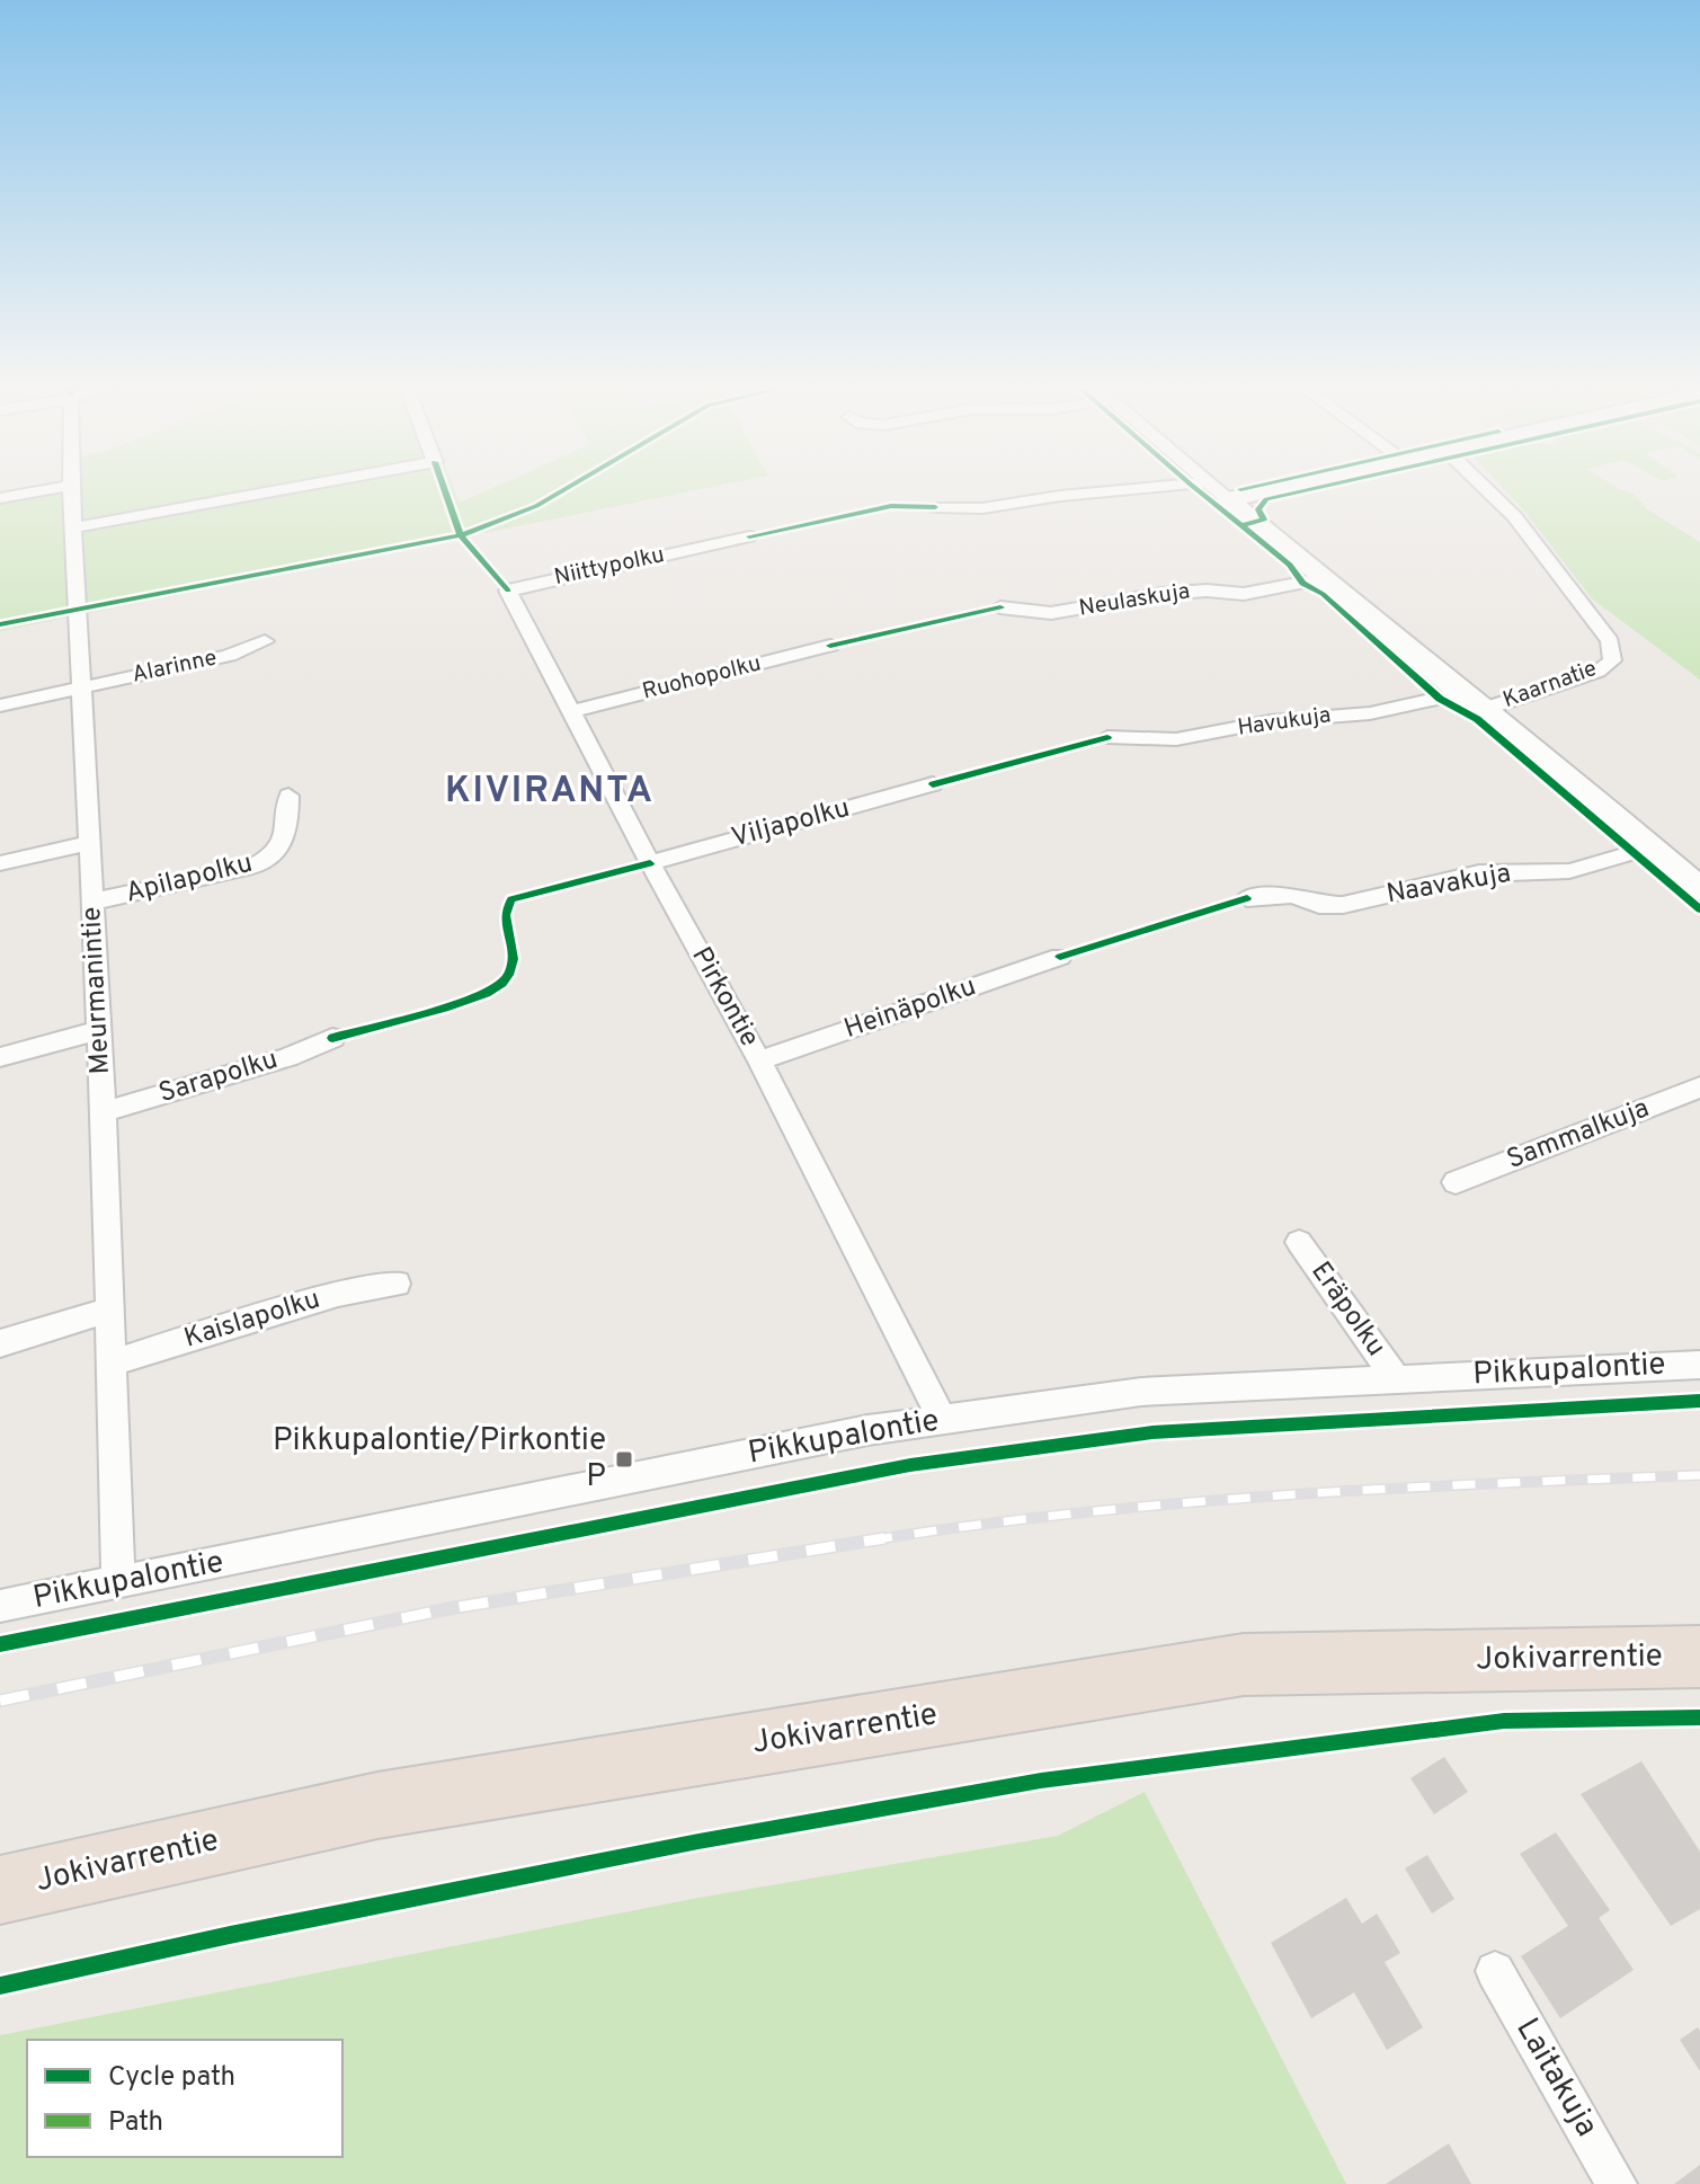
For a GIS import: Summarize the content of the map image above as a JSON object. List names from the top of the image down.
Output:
{
  "streets": {
    "highway": ["Jokivarrentie"],
    "street": [
      "Niittypolku",
      "Neulaskuja",
      "Alarinne",
      "Ruohopolku",
      "Kaarnatie",
      "Havukuja",
      "Viljapolku",
      "Apilapolku",
      "Naavakuja",
      "Meurmanintie",
      "Pirkontie",
      "Heinäpolku",
      "Sarapolku",
      "Sammalkuja",
      "Eräpolku",
      "Kaislapolku",
      "Pikkupalontie",
      "Laitakuja"
    ]
  },
  "crossings": [
    ["Niittypolku", "Pirkontie"],
    ["Alarinne", "Meurmanintie"],
    ["Ruohopolku", "Pirkontie"],
    ["Viljapolku", "Pirkontie"],
    ["Apilapolku", "Meurmanintie"],
    ["Meurmanintie", "Sarapolku"],
    ["Meurmanintie", "Kaislapolku"],
    ["Meurmanintie", "Pikkupalontie"],
    ["Pirkontie", "Heinäpolku"],
    ["Pirkontie", "Pikkupalontie"],
    ["Eräpolku", "Pikkupalontie"]
  ],
  "districts": ["KIVIRANTA"],
  "places": {
    "transit": ["Pikkupalontie/Pirkontie P"]
  },
  "legend": ["Cycle path", "Path"]
}
